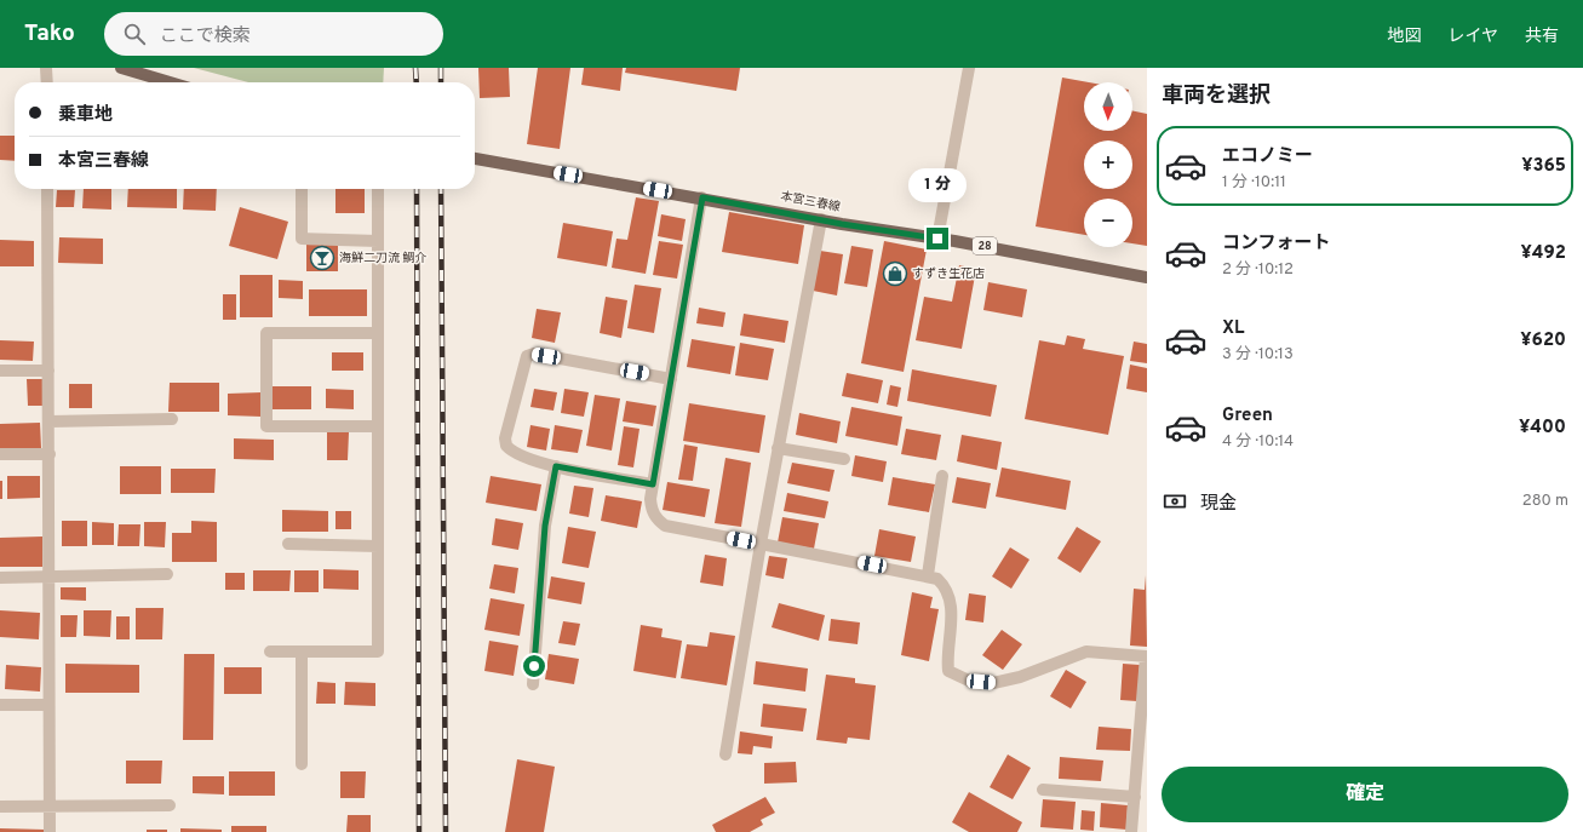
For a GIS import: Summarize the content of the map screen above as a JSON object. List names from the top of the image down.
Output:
{
  "streets": {
    "main road": ["本宮三春線", "28"]
  },
  "places": {
    "bar": ["海鮮二刀流 鯛介"],
    "shop": ["すずき生花店"]
  },
  "north": "bottom",
  "page": {
    "header": "Tako",
    "search": "ここで検索",
    "nav": ["地図", "レイヤ", "共有"],
    "heading": "車両を選択",
    "map_buttons": ["+", "−"],
    "banner": ["乗車地", "本宮三春線"],
    "list": [
      {
        "name": "エコノミー",
        "note": "1 分 · 10:11",
        "value": "¥365"
      },
      {
        "name": "コンフォート",
        "note": "2 分 · 10:12",
        "value": "¥492"
      },
      {
        "name": "XL",
        "note": "3 分 · 10:13",
        "value": "¥620"
      },
      {
        "name": "Green",
        "note": "4 分 · 10:14",
        "value": "¥400"
      }
    ],
    "bubble": "1 分",
    "pay": ["現金", "280 m"],
    "buttons": "確定"
  }
}
